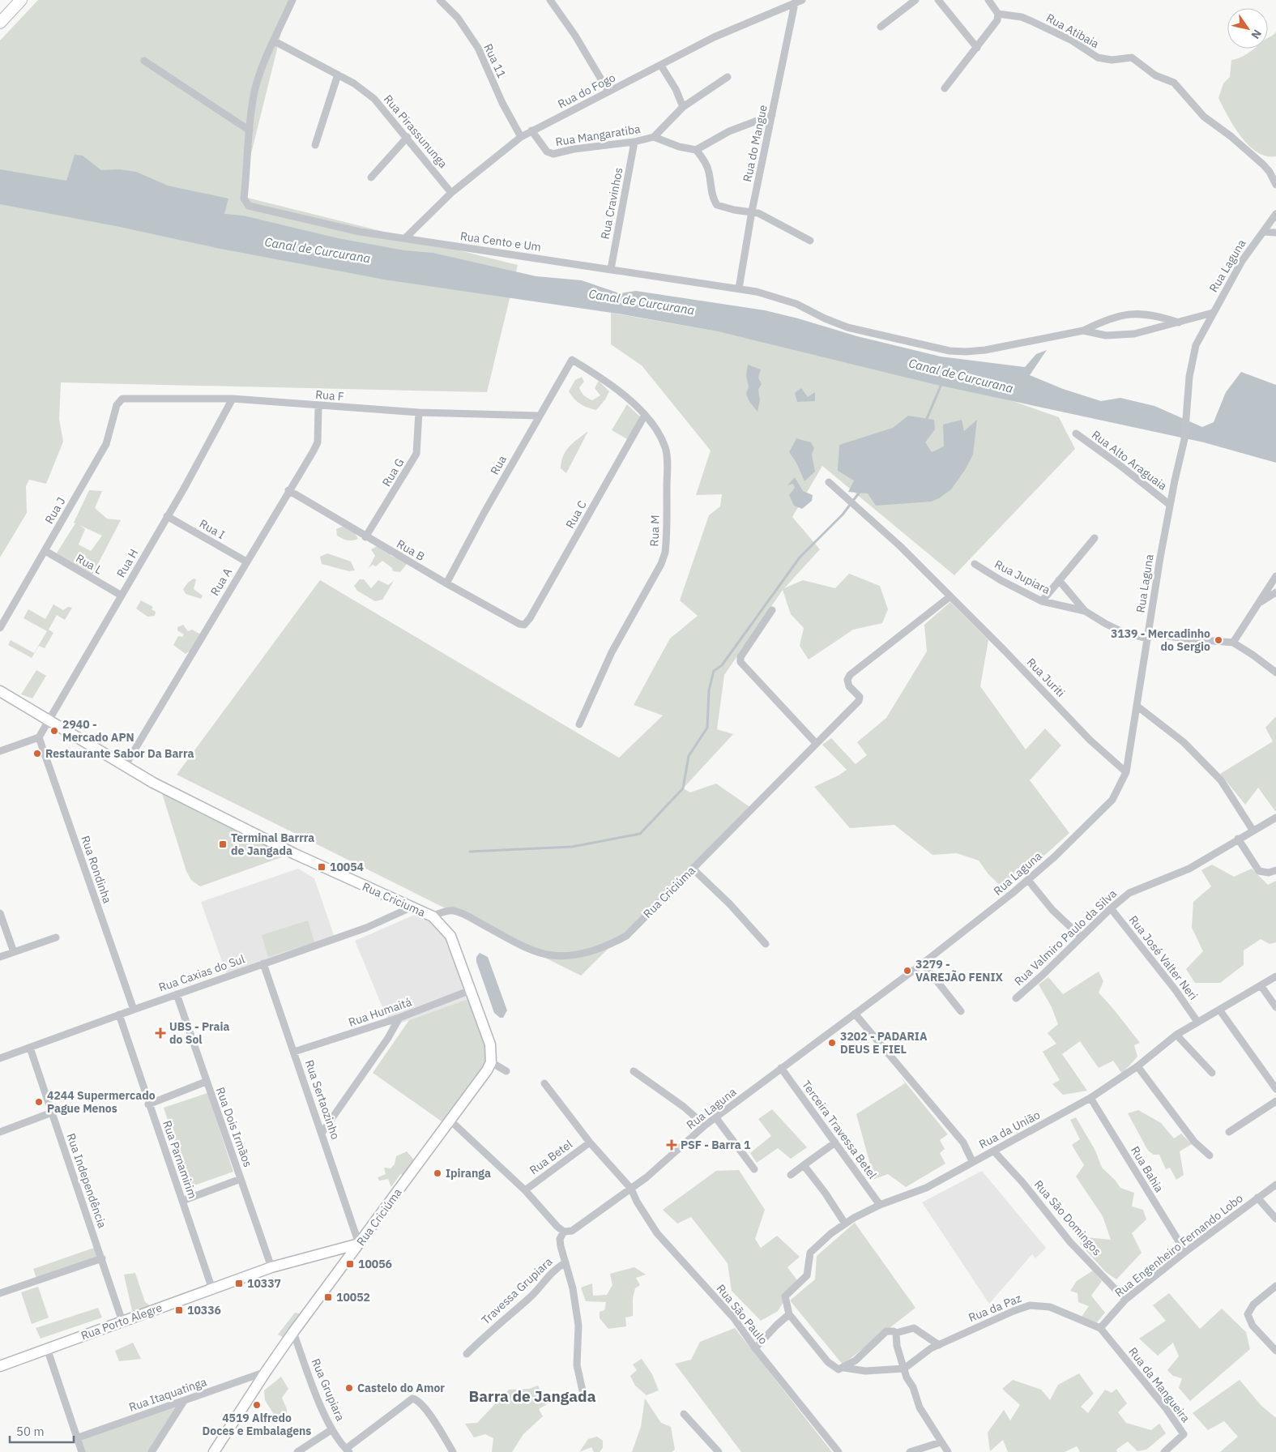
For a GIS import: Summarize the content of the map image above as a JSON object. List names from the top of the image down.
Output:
{
  "streets": {
    "main road": ["Rua Criciúma", "Rua Criciuma", "Rua Porto Alegre"],
    "street": [
      "Rua Atibaia",
      "Rua 11",
      "Rua do Fogo",
      "Rua Pirassununga",
      "Rua Mangaratiba",
      "Rua do Mangue",
      "Rua Cravinhos",
      "Rua Cento e Um",
      "Rua Laguna",
      "Rua F",
      "Rua Alto Araguaia",
      "Rua",
      "Rua G",
      "Rua J",
      "Rua C",
      "Rua I",
      "Rua M",
      "Rua B",
      "Rua H",
      "Rua L",
      "Rua Jupiara",
      "Rua A",
      "Rua Juriti",
      "Rua Rondinha",
      "Rua Valmiro Paulo da Silva",
      "Rua José Valter Neri",
      "Rua Caxias do Sul",
      "Rua Humaitá",
      "Rua Sertaozinho",
      "Rua Dois Irmãos",
      "Terceira Travessa Betel",
      "Rua da União",
      "Rua Betel",
      "Rua Parnamirim",
      "Rua Bahia",
      "Rua Independência",
      "Rua São Domingos",
      "Rua Engenheiro Fernando Lobo",
      "Travessa Grupiara",
      "Rua da Paz",
      "Rua São Paulo",
      "Rua da Mangueira",
      "Rua Grupiara",
      "Rua Itaquatinga"
    ]
  },
  "crossings": [
    ["Rua 11", "Rua do Fogo"],
    ["Rua do Fogo", "Rua Pirassununga"],
    ["Rua do Fogo", "Rua Mangaratiba"],
    ["Rua do Fogo", "Rua do Mangue"],
    ["Rua do Fogo", "Rua Cento e Um"],
    ["Rua Mangaratiba", "Rua Cravinhos"],
    ["Rua do Mangue", "Rua Cento e Um"],
    ["Rua Cravinhos", "Rua Cento e Um"],
    ["Rua Laguna", "Rua Alto Araguaia"],
    ["Rua Laguna", "Rua Jupiara"],
    ["Rua Laguna", "Rua Juriti"],
    ["Rua Laguna", "Terceira Travessa Betel"],
    ["Rua Laguna", "Rua Betel"],
    ["Rua Laguna", "Rua São Paulo"],
    ["Rua F", "Rua"],
    ["Rua F", "Rua G"],
    ["Rua F", "Rua J"],
    ["Rua F", "Rua H"],
    ["Rua F", "Rua A"],
    ["Rua", "Rua M"],
    ["Rua", "Rua B"],
    ["Rua G", "Rua B"],
    ["Rua J", "Rua L"],
    ["Rua C", "Rua M"],
    ["Rua C", "Rua B"],
    ["Rua I", "Rua H"],
    ["Rua I", "Rua A"],
    ["Rua B", "Rua A"],
    ["Rua H", "Rua L"],
    ["Rua H", "Rua Rondinha"],
    ["Rua H", "Rua Criciuma"],
    ["Rua A", "Rua Criciuma"],
    ["Rua Juriti", "Rua Criciúma"],
    ["Rua Rondinha", "Rua Caxias do Sul"],
    ["Rua Criciúma", "Rua Criciuma"],
    ["Rua Criciúma", "Rua Sertaozinho"],
    ["Rua Criciúma", "Rua Porto Alegre"],
    ["Rua Criciúma", "Rua Grupiara"],
    ["Rua Criciúma", "Rua Itaquatinga"],
    ["Rua Criciuma", "Rua Caxias do Sul"],
    ["Rua Criciuma", "Rua Humaitá"],
    ["Rua Valmiro Paulo da Silva", "Rua José Valter Neri"],
    ["Rua José Valter Neri", "Rua da União"],
    ["Rua Caxias do Sul", "Rua Sertaozinho"],
    ["Rua Caxias do Sul", "Rua Dois Irmãos"],
    ["Rua Caxias do Sul", "Rua Parnamirim"],
    ["Rua Caxias do Sul", "Rua Independência"],
    ["Rua Humaitá", "Rua Sertaozinho"],
    ["Rua Sertaozinho", "Rua Porto Alegre"],
    ["Rua Dois Irmãos", "Rua Porto Alegre"],
    ["Terceira Travessa Betel", "Rua da União"],
    ["Rua da União", "Rua Bahia"],
    ["Rua da União", "Rua São Domingos"],
    ["Rua Betel", "Rua São Paulo"],
    ["Rua Parnamirim", "Rua Porto Alegre"],
    ["Rua Bahia", "Rua Engenheiro Fernando Lobo"],
    ["Rua Independência", "Rua Porto Alegre"],
    ["Rua São Domingos", "Rua Engenheiro Fernando Lobo"],
    ["Rua Engenheiro Fernando Lobo", "Rua da Paz"],
    ["Rua Engenheiro Fernando Lobo", "Rua da Mangueira"],
    ["Rua da Paz", "Rua da Mangueira"]
  ],
  "districts": ["Barra de Jangada"],
  "water": ["Canal de Curcurana"],
  "places": {
    "other": [
      "3139 - Mercadinho do Sergio",
      "2940 - Mercado APN",
      "Restaurante Sabor Da Barra",
      "3279 - VAREJÃO FENIX",
      "3202 - PADARIA DEUS E FIEL",
      "4244 Supermercado Pague Menos",
      "Ipiranga",
      "Castelo do Amor",
      "4519 Alfredo Doces e Embalagens"
    ],
    "transit": [
      "Terminal Barrra de Jangada",
      "10054",
      "10056",
      "10337",
      "10052",
      "10336"
    ],
    "health": ["UBS - Praia do Sol", "PSF - Barra 1"]
  },
  "scale_bar": "50 m",
  "north": "bottom right"
}
